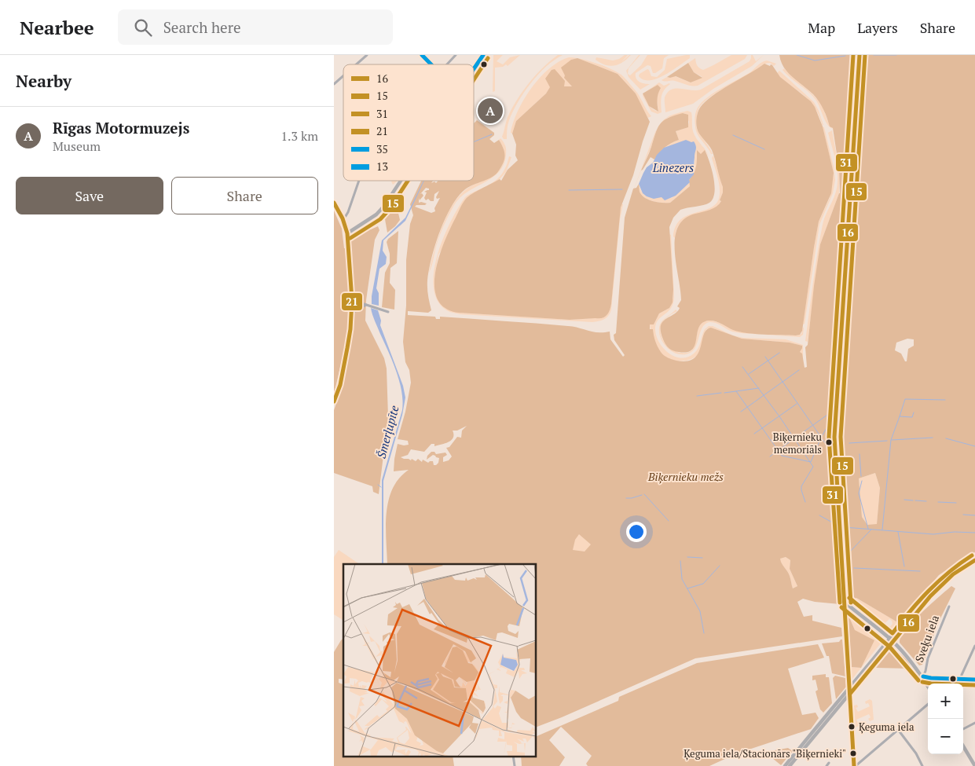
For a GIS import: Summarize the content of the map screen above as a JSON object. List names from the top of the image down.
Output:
{
  "streets": {
    "street": ["Sveķu iela"]
  },
  "water": ["Linezers", "Šmerļupīte"],
  "parks": ["Biķernieku mežs"],
  "places": ["Biķernieku memoriāls", "Ķeguma iela", "Ķeguma iela/Stacionārs \"Biķernieki\""],
  "lines": [
    "transit line 16",
    "transit line 15",
    "transit line 31",
    "transit line 35",
    "transit line 21",
    "transit line 13"
  ],
  "legend": [
    "16",
    "15",
    "31",
    "21",
    "35",
    "13"
  ],
  "page": {
    "header": "Nearbee",
    "search": "Search here",
    "nav": ["Map", "Layers", "Share"],
    "heading": "Nearby",
    "pins": "A",
    "list": [
      {
        "mark": "A",
        "name": "Rīgas Motormuzejs",
        "note": "Museum",
        "value": "1.3 km"
      }
    ],
    "buttons": ["Save", "Share"],
    "map_buttons": ["+", "−"]
  }
}
